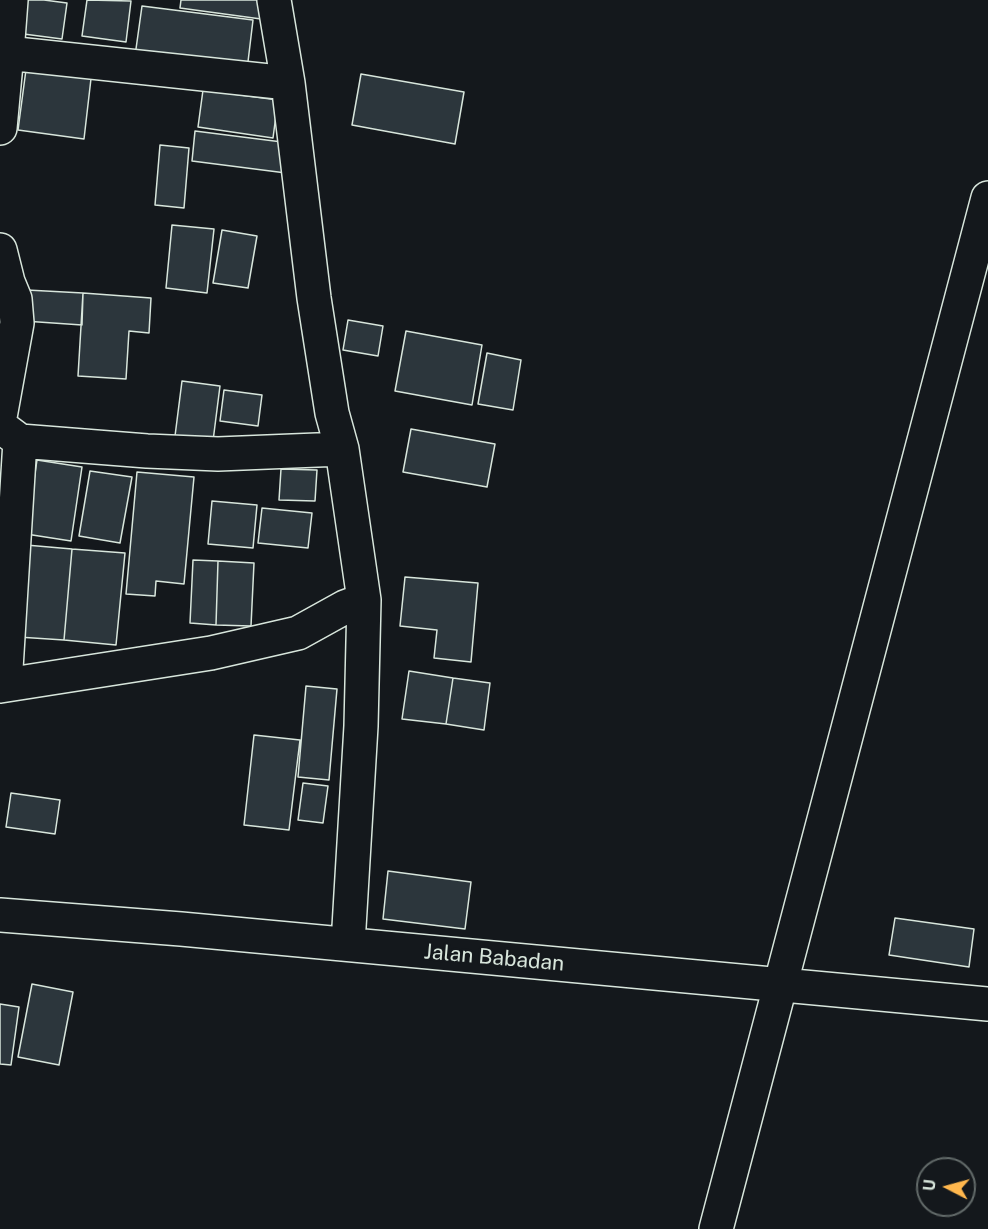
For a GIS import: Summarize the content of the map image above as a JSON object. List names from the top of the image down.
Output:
{
  "streets": {
    "street": ["Jalan Babadan"]
  },
  "north": "left"
}
